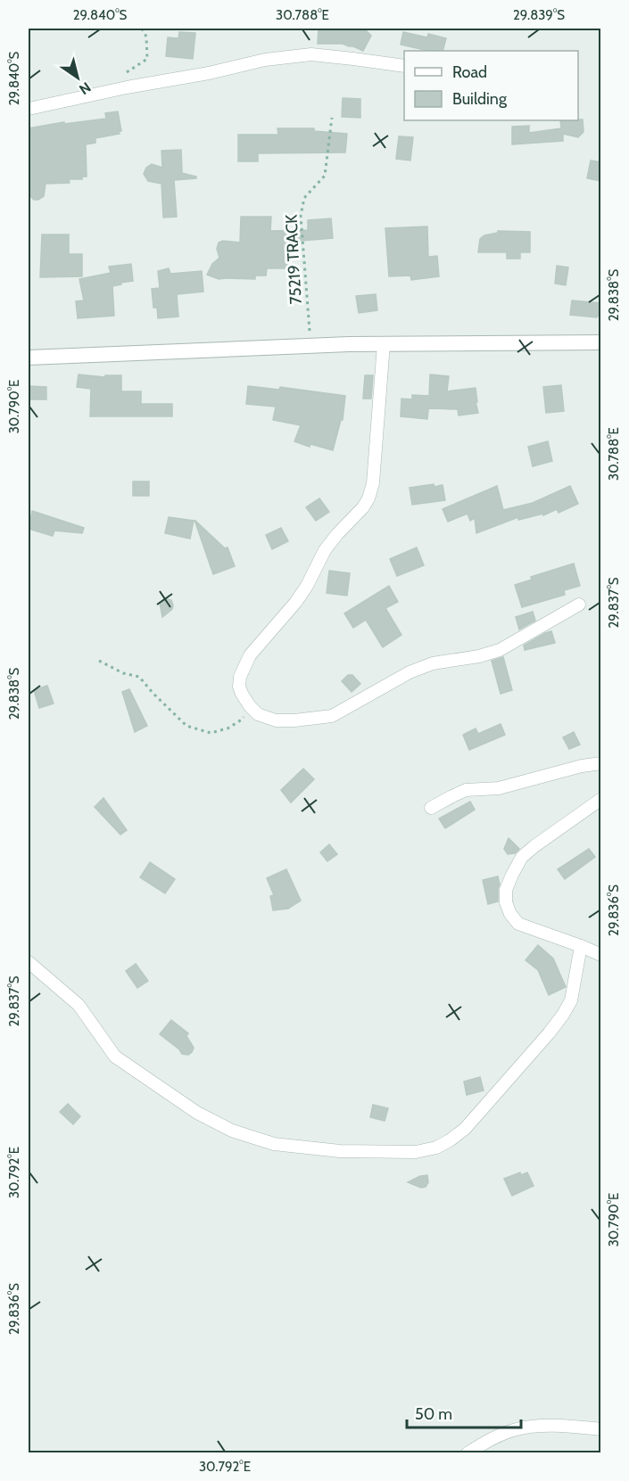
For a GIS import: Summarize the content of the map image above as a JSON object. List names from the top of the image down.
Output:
{
  "streets": {
    "path": ["75219 TRACK"]
  },
  "legend": ["Road", "Building"],
  "scale_bar": "50 m",
  "north": "bottom right",
  "coordinates": [
    "29.840°S",
    "30.788°E",
    "29.839°S",
    "29.838°S",
    "30.790°E",
    "29.837°S",
    "29.836°S",
    "30.792°E"
  ]
}
